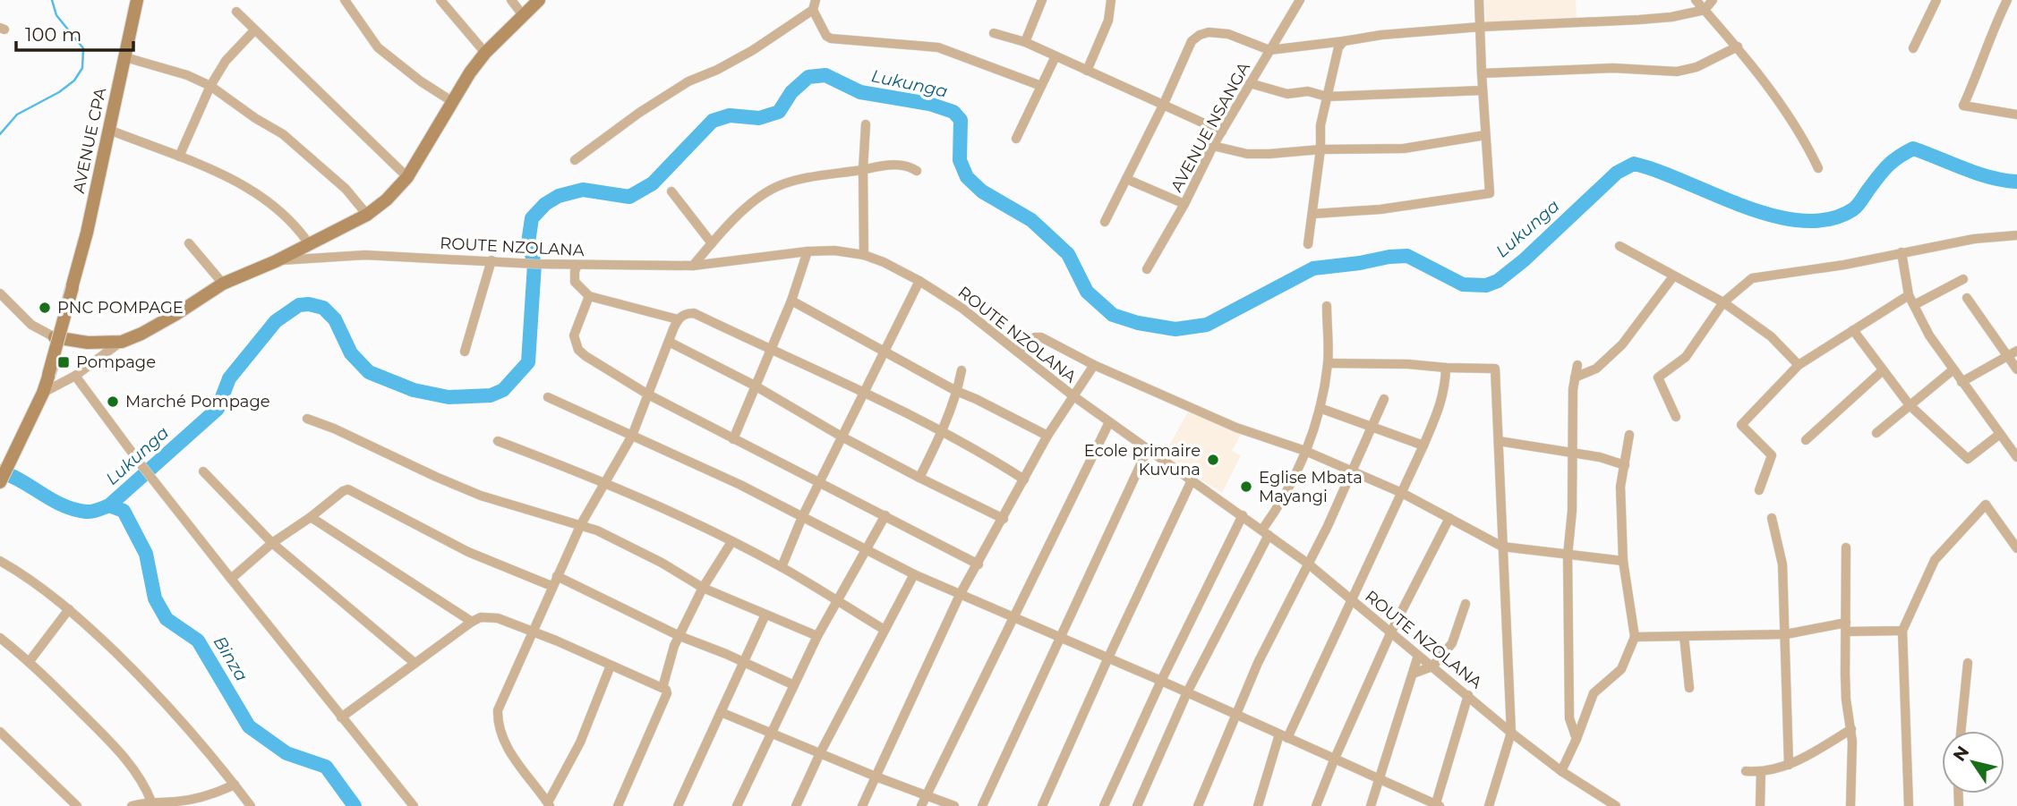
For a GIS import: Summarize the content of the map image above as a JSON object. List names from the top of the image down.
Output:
{
  "streets": {
    "street": ["AVENUE NSANGA", "AVENUE CPA", "ROUTE NZOLANA"]
  },
  "water": ["Lukunga", "Binza"],
  "places": {
    "other": [
      "PNC POMPAGE",
      "Marché Pompage",
      "Ecole primaire Kuvuna",
      "Eglise Mbata Mayangi"
    ],
    "transit": ["Pompage"]
  },
  "scale_bar": "100 m",
  "north": "top left"
}
